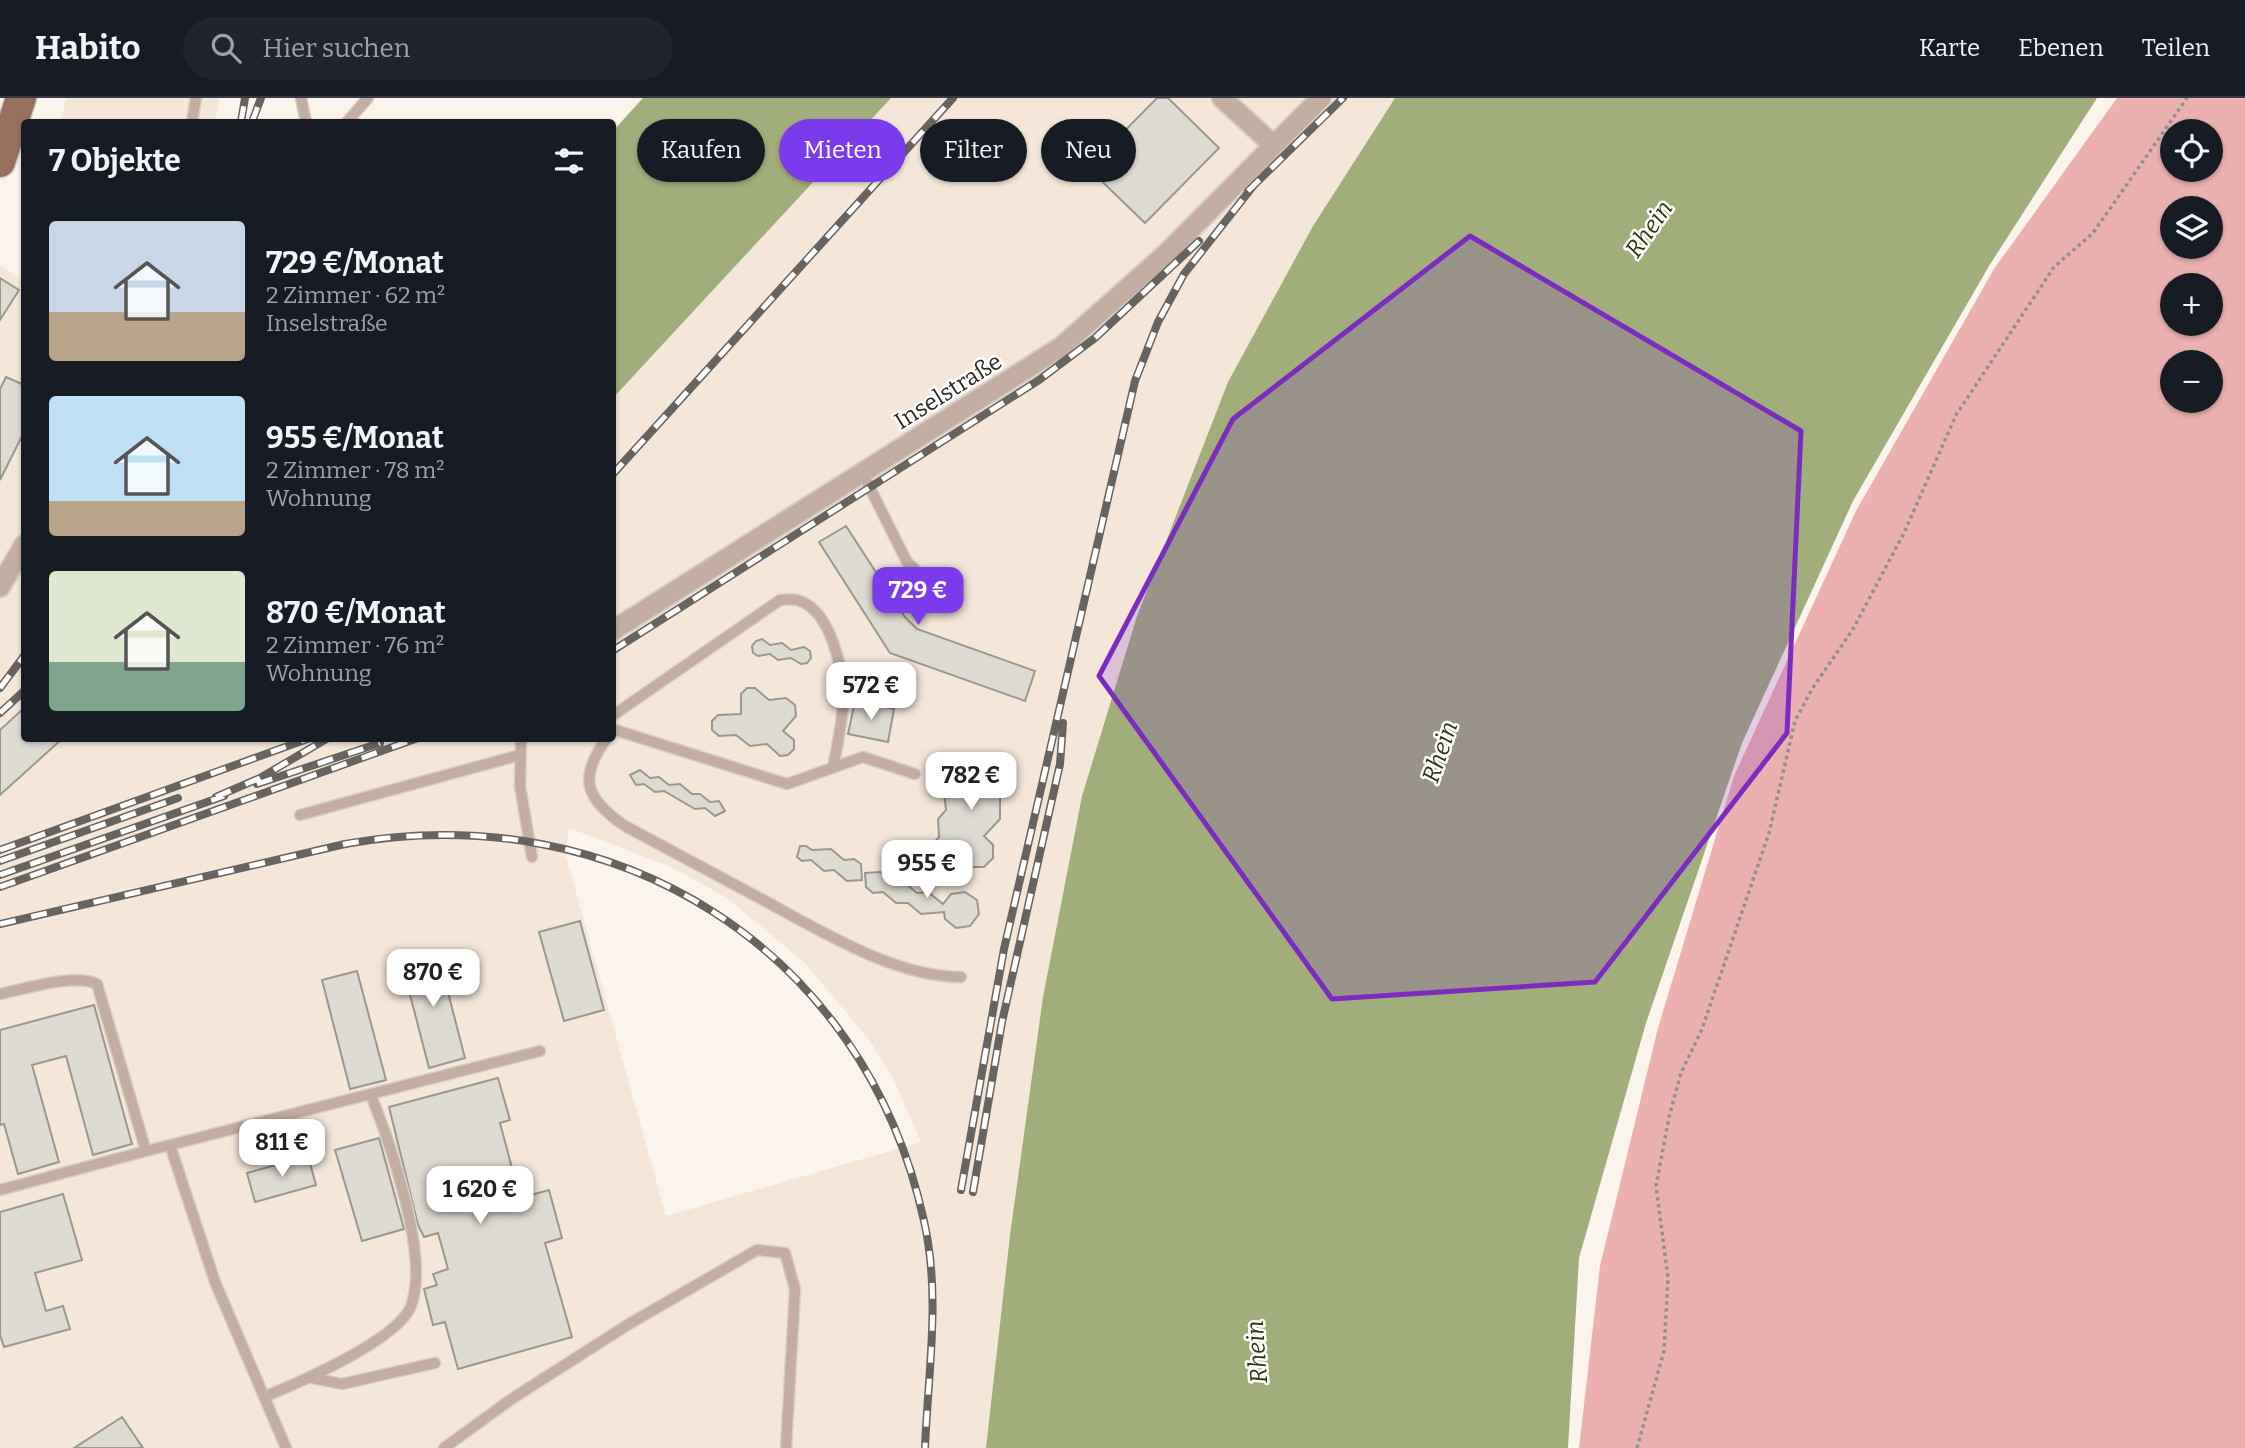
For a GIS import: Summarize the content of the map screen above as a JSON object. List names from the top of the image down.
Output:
{
  "streets": {
    "street": ["Inselstraße"]
  },
  "water": ["Rhein"],
  "page": {
    "header": "Habito",
    "search": "Hier suchen",
    "nav": ["Karte", "Ebenen", "Teilen"],
    "map_buttons": ["+", "−"],
    "chip": [
      "Kaufen",
      "Mieten",
      "Filter",
      "Neu"
    ],
    "heading": "7 Objekte",
    "list": [
      {
        "name": "729 €/Monat",
        "note": "2 Zimmer · 62 m² · Inselstraße"
      },
      {
        "name": "955 €/Monat",
        "note": "2 Zimmer · 78 m² · Wohnung"
      },
      {
        "name": "870 €/Monat",
        "note": "2 Zimmer · 76 m² · Wohnung"
      }
    ],
    "price": [
      "729 €",
      "572 €",
      "782 €",
      "955 €",
      "870 €",
      "811 €",
      "1 620 €"
    ]
  }
}
